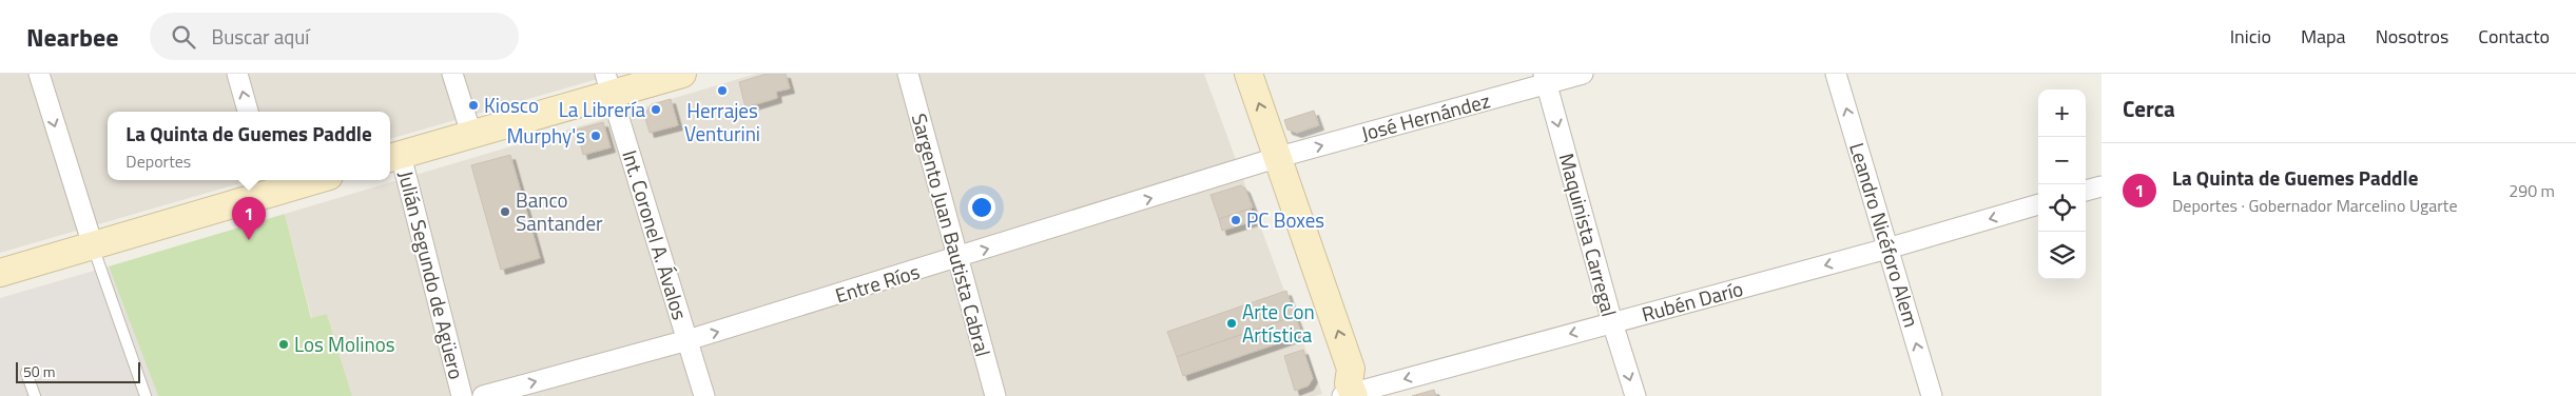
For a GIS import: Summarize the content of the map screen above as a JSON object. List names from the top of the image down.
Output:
{
  "streets": {
    "street": [
      "José Hernández",
      "Int. Coronel A. Ávalos",
      "Sargento Juan Bautista Cabral",
      "Maquinista Carregal",
      "Leandro Nicéforo Alem",
      "Julián Segundo de Agüero",
      "Entre Ríos",
      "Rubén Darío"
    ]
  },
  "crossings": [
    ["José Hernández", "Maquinista Carregal"],
    ["José Hernández", "Entre Ríos"],
    ["Int. Coronel A. Ávalos", "Entre Ríos"],
    ["Sargento Juan Bautista Cabral", "Entre Ríos"],
    ["Maquinista Carregal", "Rubén Darío"],
    ["Leandro Nicéforo Alem", "Rubén Darío"]
  ],
  "one_way": [
    "José Hernández",
    "Maquinista Carregal",
    "Leandro Nicéforo Alem",
    "Entre Ríos",
    "Rubén Darío"
  ],
  "places": [
    "Herrajes Venturini",
    "Kiosco",
    "La Librería",
    "Murphy's",
    "Banco Santander",
    "PC Boxes",
    "Arte Con Artística",
    "Los Molinos"
  ],
  "scale_bar": "50 m",
  "page": {
    "header": "Nearbee",
    "search": "Buscar aquí",
    "nav": [
      "Inicio",
      "Mapa",
      "Nosotros",
      "Contacto"
    ],
    "heading": "Cerca",
    "map_buttons": ["+", "−"],
    "popup": ["La Quinta de Guemes Paddle", "Deportes"],
    "list": [
      {
        "mark": "1",
        "name": "La Quinta de Guemes Paddle",
        "note": "Deportes · Gobernador Marcelino Ugarte",
        "value": "290 m"
      }
    ],
    "pins": "1",
    "scale": "50 m"
  }
}
